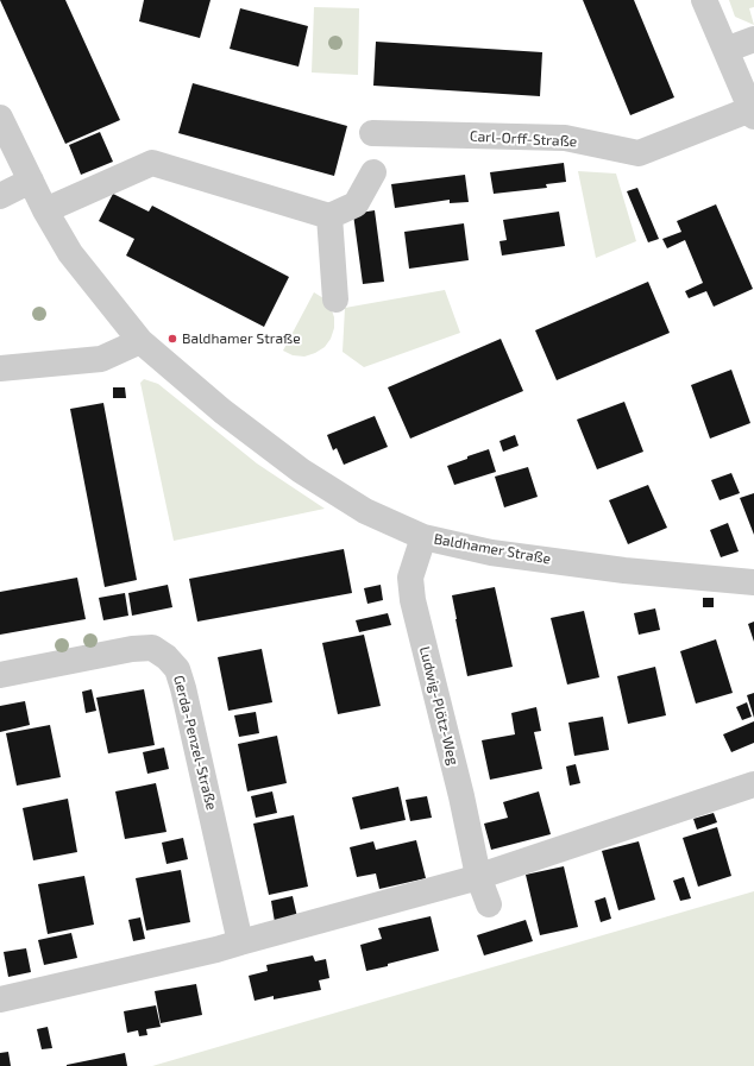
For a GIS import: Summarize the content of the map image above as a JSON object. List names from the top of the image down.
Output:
{
  "streets": {
    "street": [
      "Carl-Orff-Straße",
      "Baldhamer Straße",
      "Ludwig-Plötz-Weg",
      "Gerda-Penzel-Straße"
    ]
  },
  "crossings": [
    ["Baldhamer Straße", "Ludwig-Plötz-Weg"]
  ],
  "places": ["Baldhamer Straße"]
}
